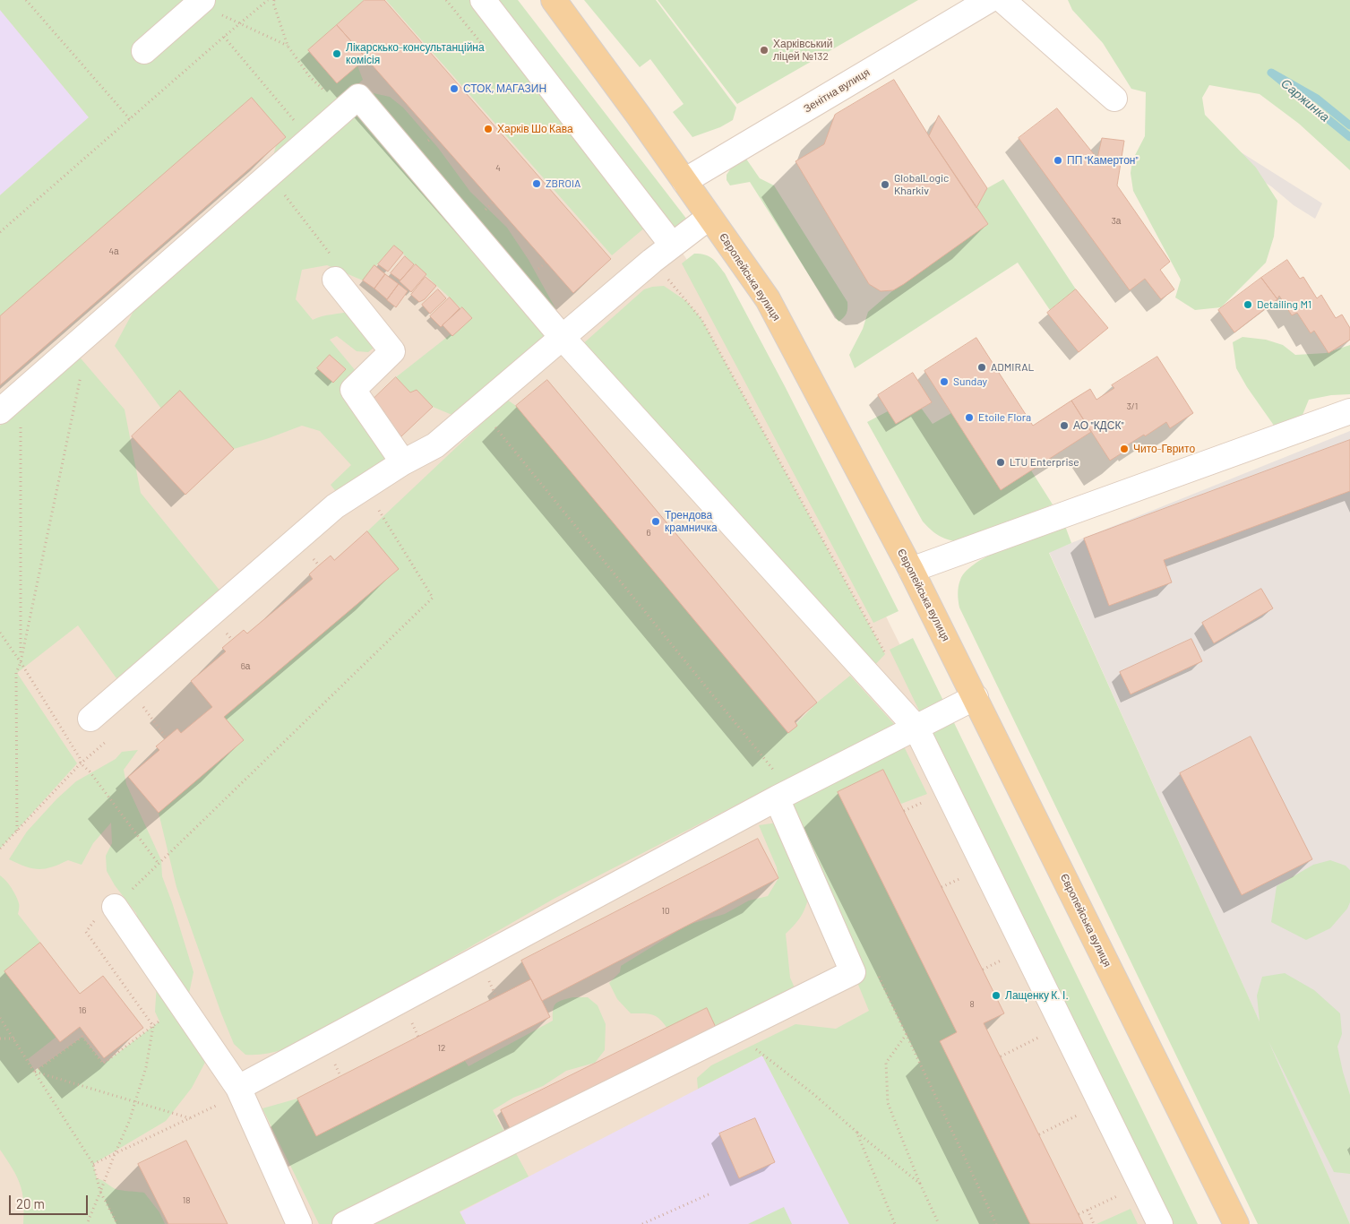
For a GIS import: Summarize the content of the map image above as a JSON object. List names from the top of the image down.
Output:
{
  "streets": {
    "main road": ["Європейська вулиця"],
    "street": ["Зенітна вулиця"]
  },
  "crossings": [
    ["Зенітна вулиця", "Європейська вулиця"]
  ],
  "water": ["Саржинка"],
  "places": [
    "Харківський ліцей №132",
    "Лікарскько-консультанційна комісія",
    "СТОК, МАГАЗИН",
    "Харків Шо Кава",
    "ПП \"Камертон\"",
    "ZBROIA",
    "GlobalLogic Kharkiv",
    "Detailing M1",
    "ADMIRAL",
    "Sunday",
    "Etoile Flora",
    "АО \"КДСК\"",
    "Чито-Гврито",
    "LTU Enterprise",
    "Трендова крамничка",
    "Лащенку К. І."
  ],
  "house_numbers": [
    "4",
    "3а",
    "4а",
    "3/1",
    "6",
    "6а",
    "10",
    "8",
    "16",
    "12",
    "18"
  ],
  "scale_bar": "20 m"
}
